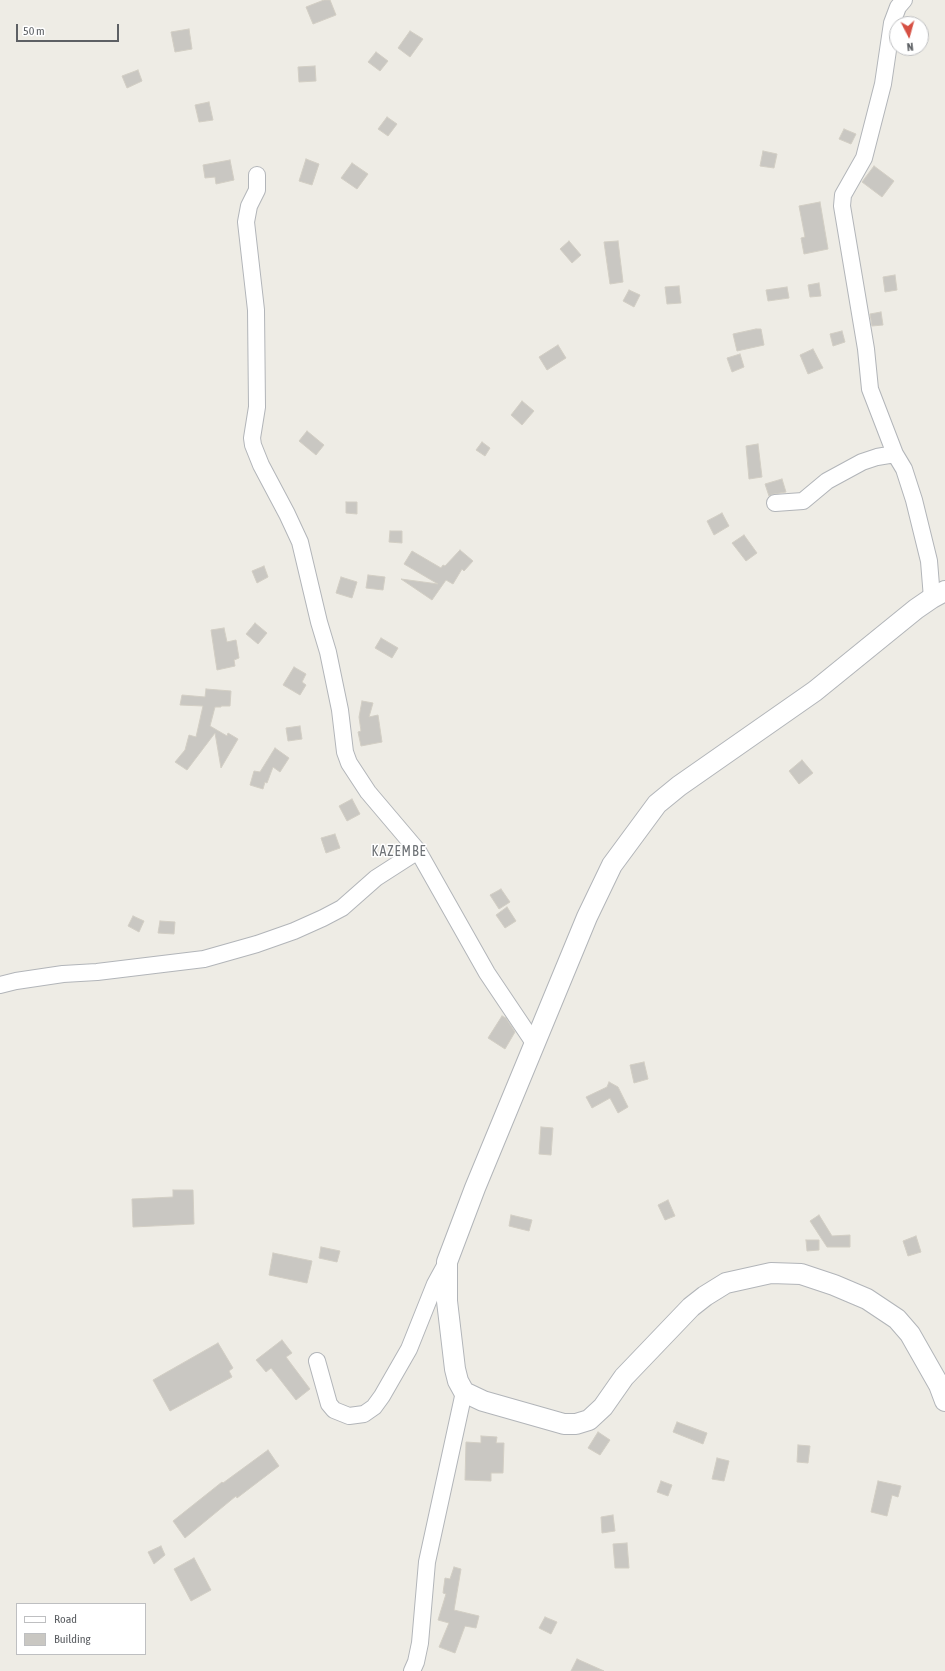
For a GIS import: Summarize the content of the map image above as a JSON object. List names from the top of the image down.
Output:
{
  "districts": ["KAZEMBE"],
  "legend": ["Road", "Building"],
  "scale_bar": "50 m",
  "north": "bottom"
}
